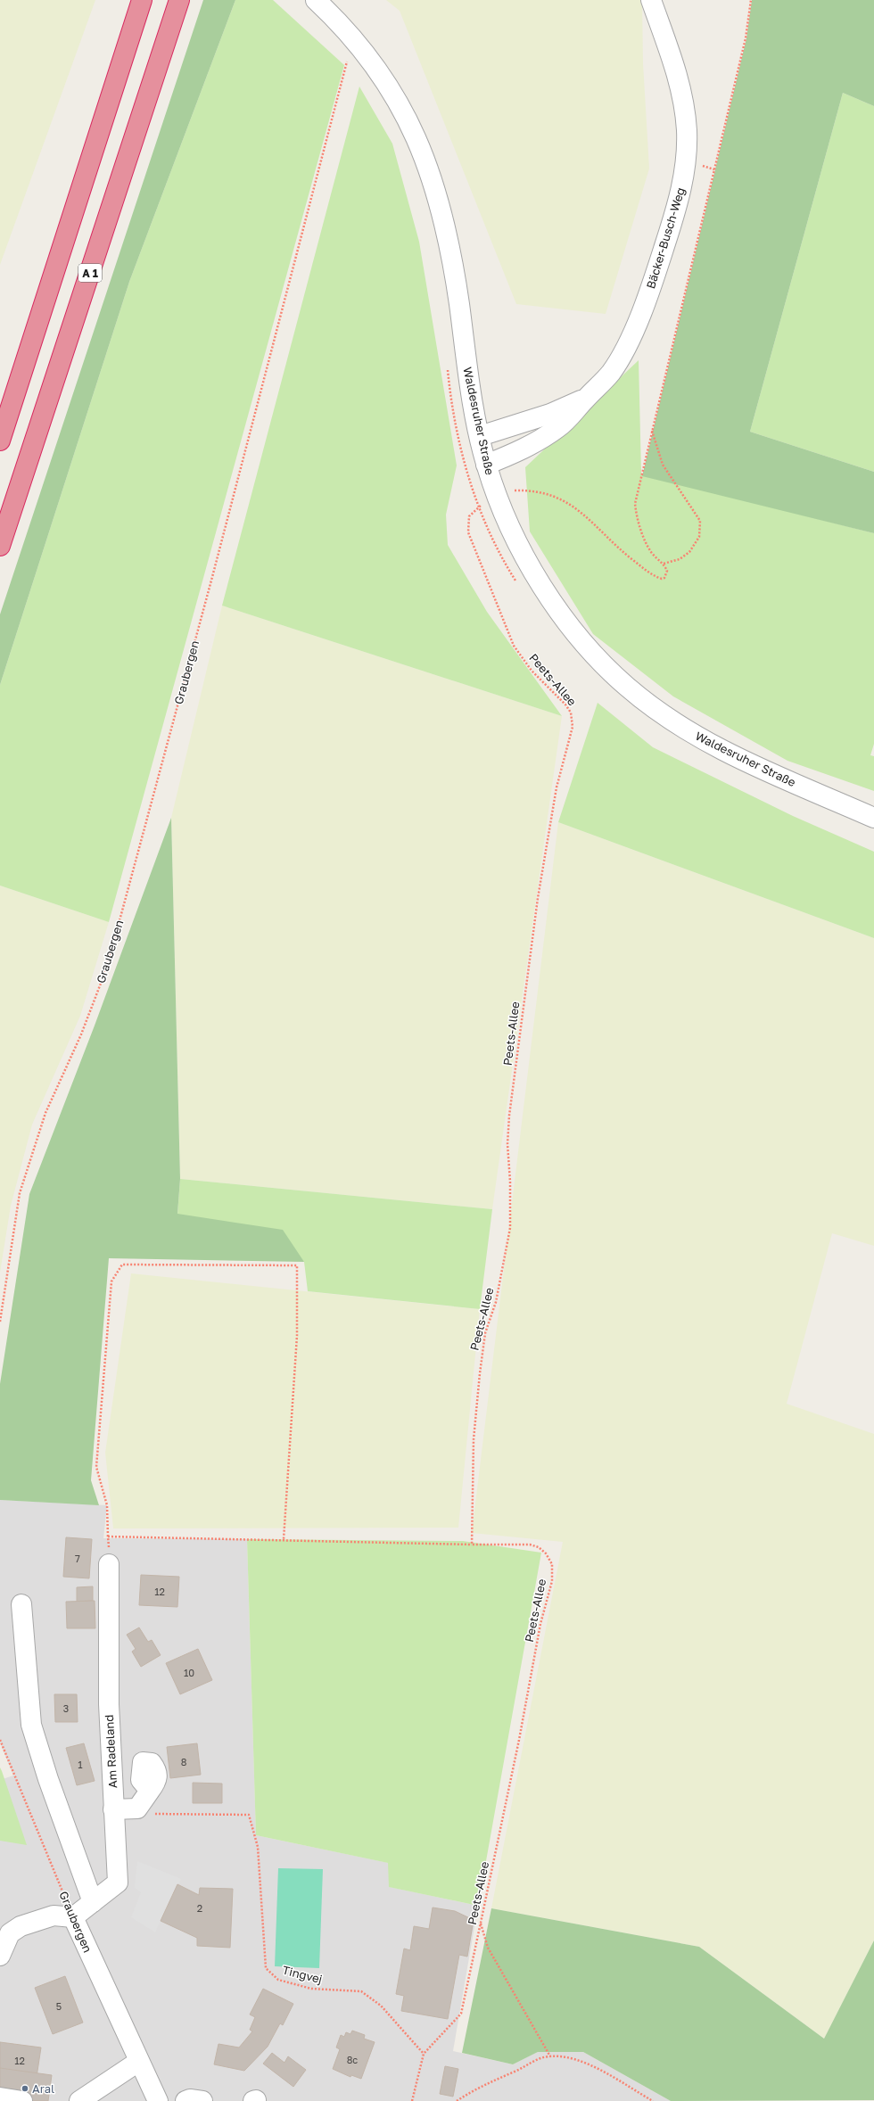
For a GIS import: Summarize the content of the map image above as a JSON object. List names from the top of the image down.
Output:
{
  "streets": {
    "highway": ["A 1"],
    "street": [
      "Bäcker-Busch-Weg",
      "Waldesruher Straße",
      "Graubergen",
      "Am Radeland"
    ],
    "path": ["Peets-Allee", "Tingvej"]
  },
  "crossings": [
    ["Bäcker-Busch-Weg", "Waldesruher Straße"],
    ["Graubergen", "Am Radeland"],
    ["Peets-Allee", "Tingvej"]
  ],
  "places": ["Aral"],
  "house_numbers": [
    "7",
    "12",
    "10",
    "3",
    "8",
    "1",
    "2",
    "5",
    "8c",
    "12"
  ]
}
